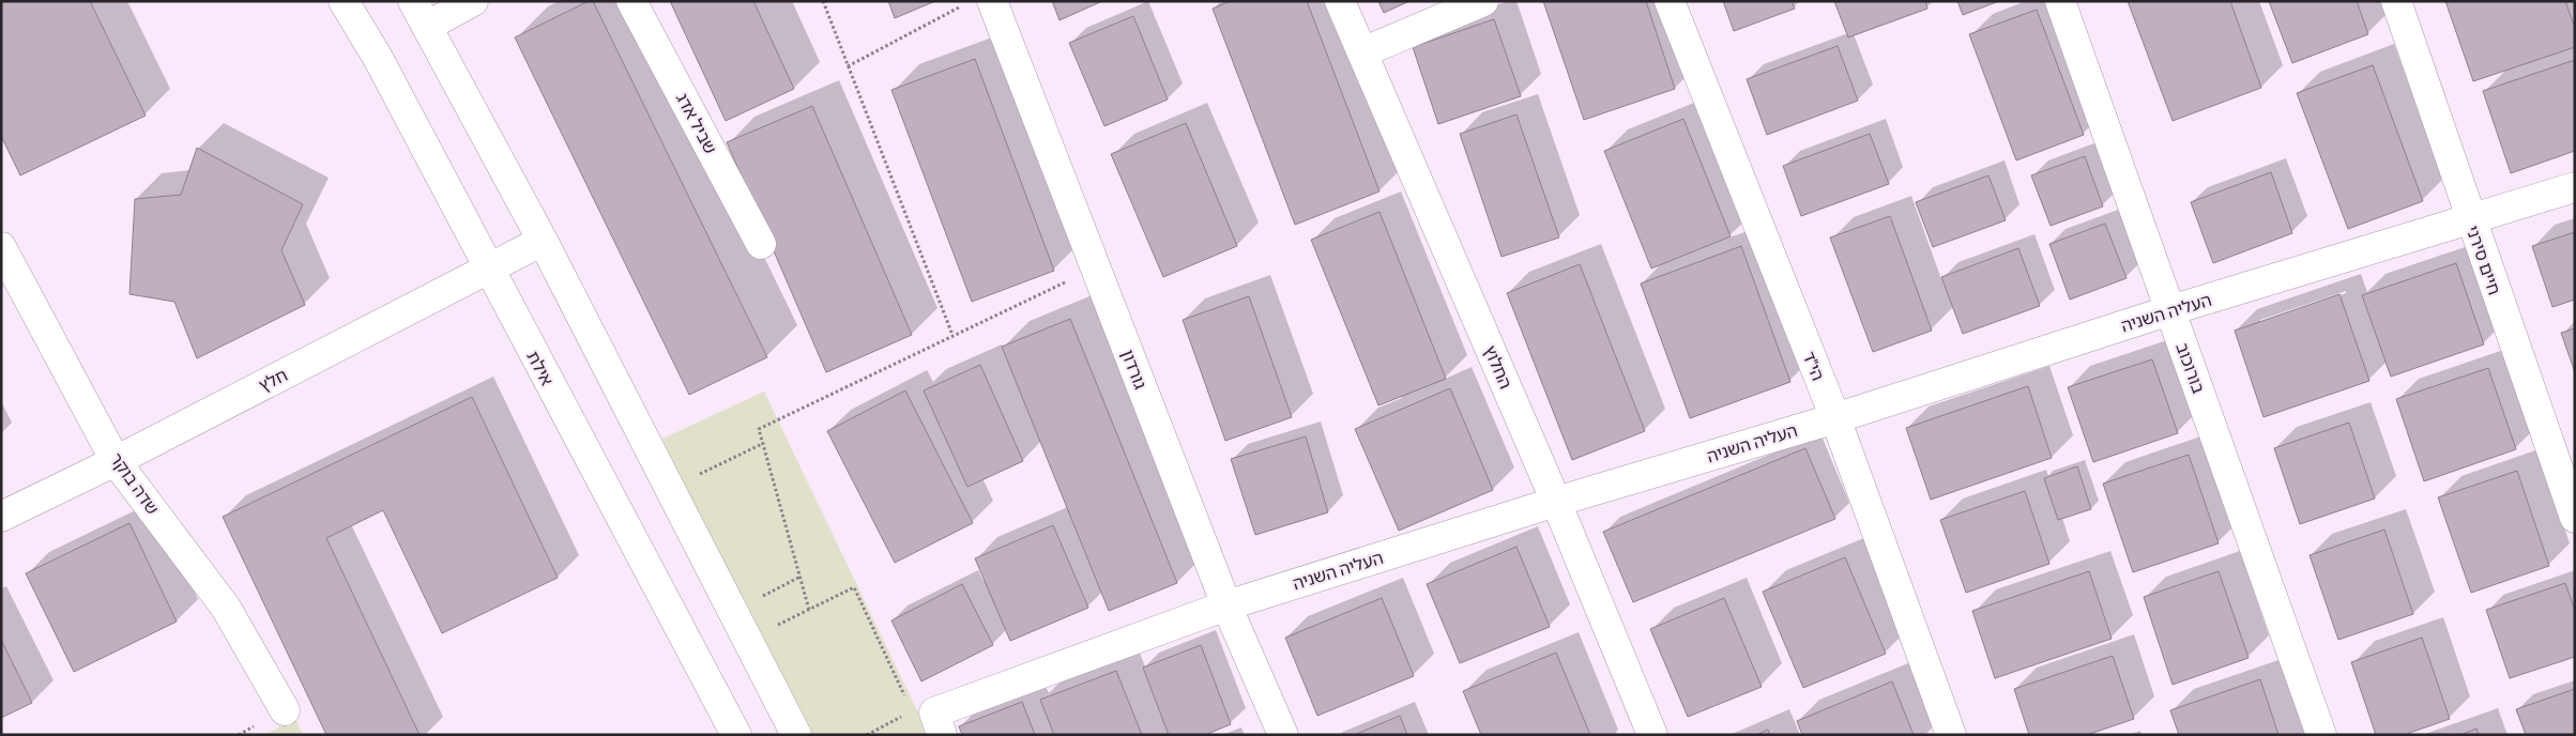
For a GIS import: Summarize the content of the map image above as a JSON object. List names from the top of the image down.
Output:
{
  "streets": {
    "street": [
      "שביל אדג",
      "חיים סירני",
      "העליה השניה",
      "הי\"ד",
      "החלוץ",
      "אילת",
      "בורוכוב",
      "גורדון",
      "חלץ",
      "שדה בוקר"
    ]
  },
  "crossings": [
    ["חיים סירני", "העליה השניה"],
    ["העליה השניה", "הי\"ד"],
    ["העליה השניה", "החלוץ"],
    ["העליה השניה", "בורוכוב"],
    ["העליה השניה", "גורדון"],
    ["אילת", "חלץ"],
    ["חלץ", "שדה בוקר"]
  ]
}
